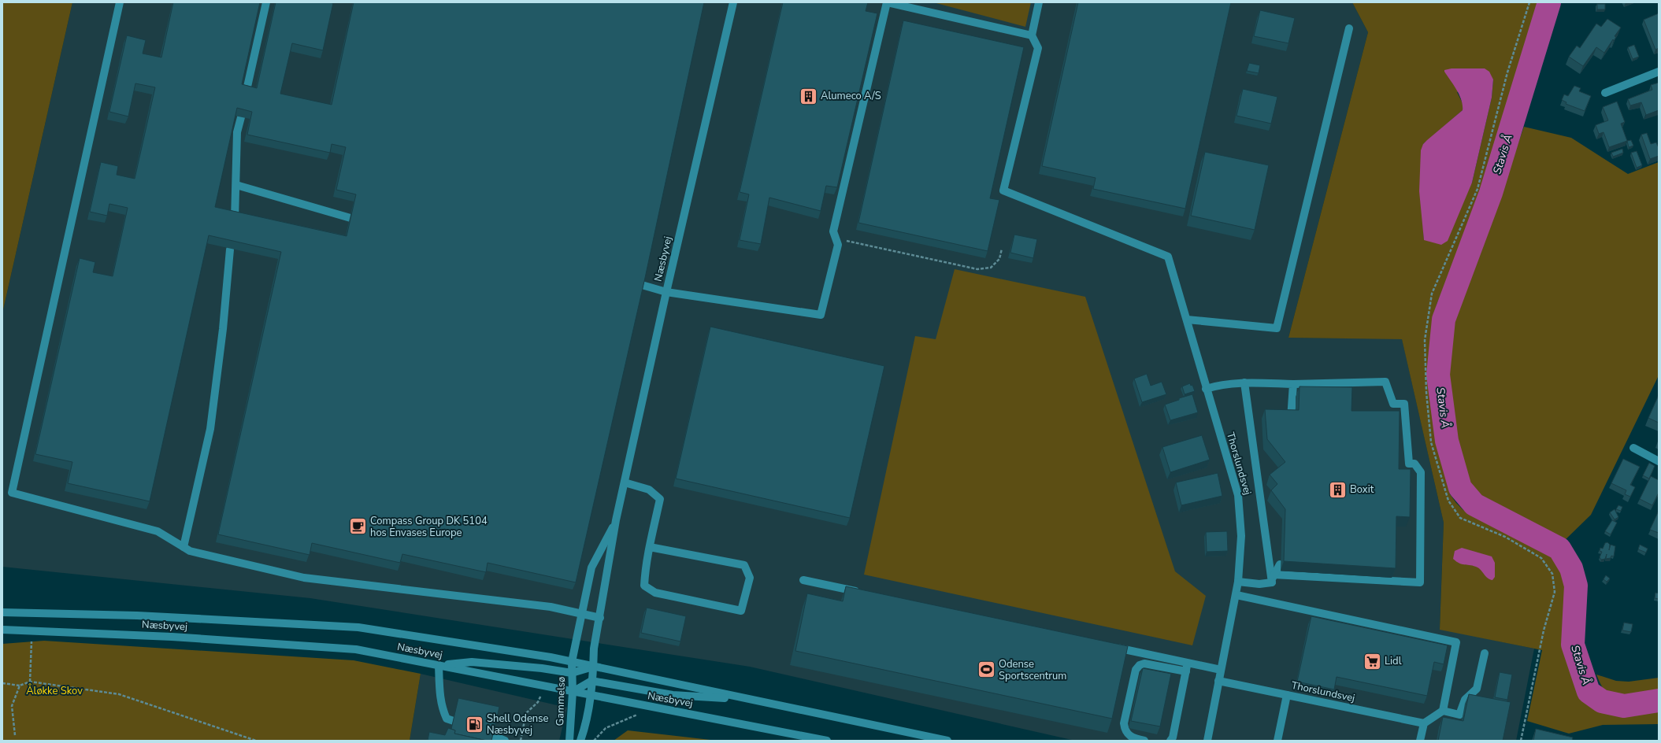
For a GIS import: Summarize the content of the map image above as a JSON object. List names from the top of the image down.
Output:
{
  "streets": {
    "street": ["Næsbyvej", "Thorslundsvej", "Gammelsø"]
  },
  "crossings": [
    ["Næsbyvej", "Gammelsø"]
  ],
  "water": ["Stavis Å"],
  "parks": ["Åløkke Skov"],
  "places": {
    "building": ["Alumeco A/S", "Boxit"],
    "cafe": ["Compass Group DK 5104 hos Envases Europe"],
    "supermarket": ["Lidl"],
    "sports": ["Odense Sportscentrum"],
    "fuel station": ["Shell Odense Næsbyvej"]
  }
}
